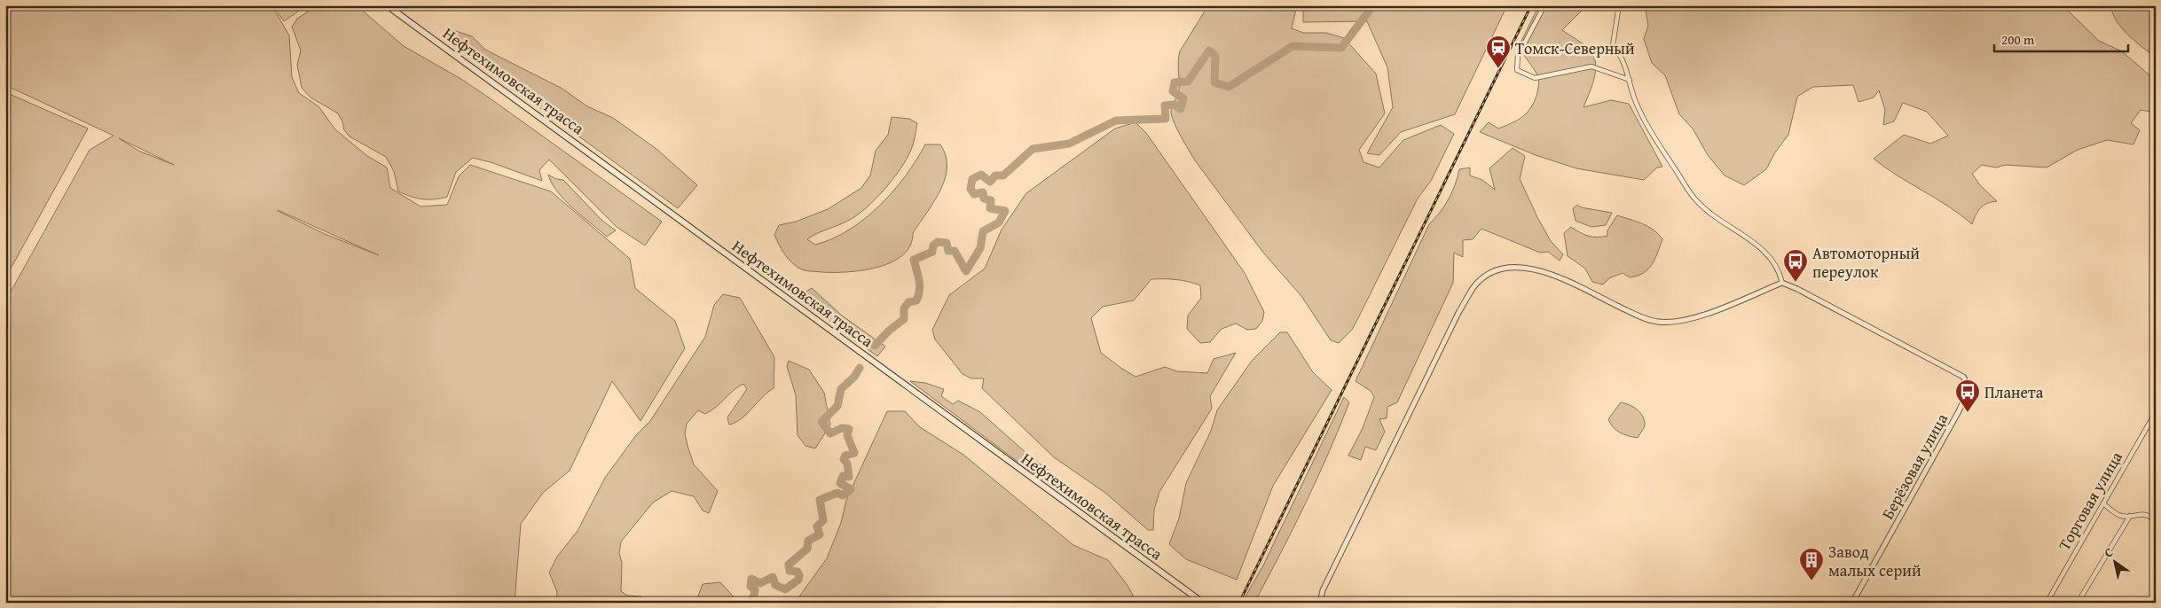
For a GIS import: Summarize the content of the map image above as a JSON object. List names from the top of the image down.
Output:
{
  "streets": {
    "main road": ["Нефтехимовская трасса"],
    "street": ["Берёзовая улица", "Торговая улица"]
  },
  "places": {
    "station": ["Томск-Северный"],
    "bus stop": ["Автомоторный переулок", "Планета"],
    "building": ["Завод малых серий"]
  },
  "scale_bar": "200 m",
  "north": "top left"
}
